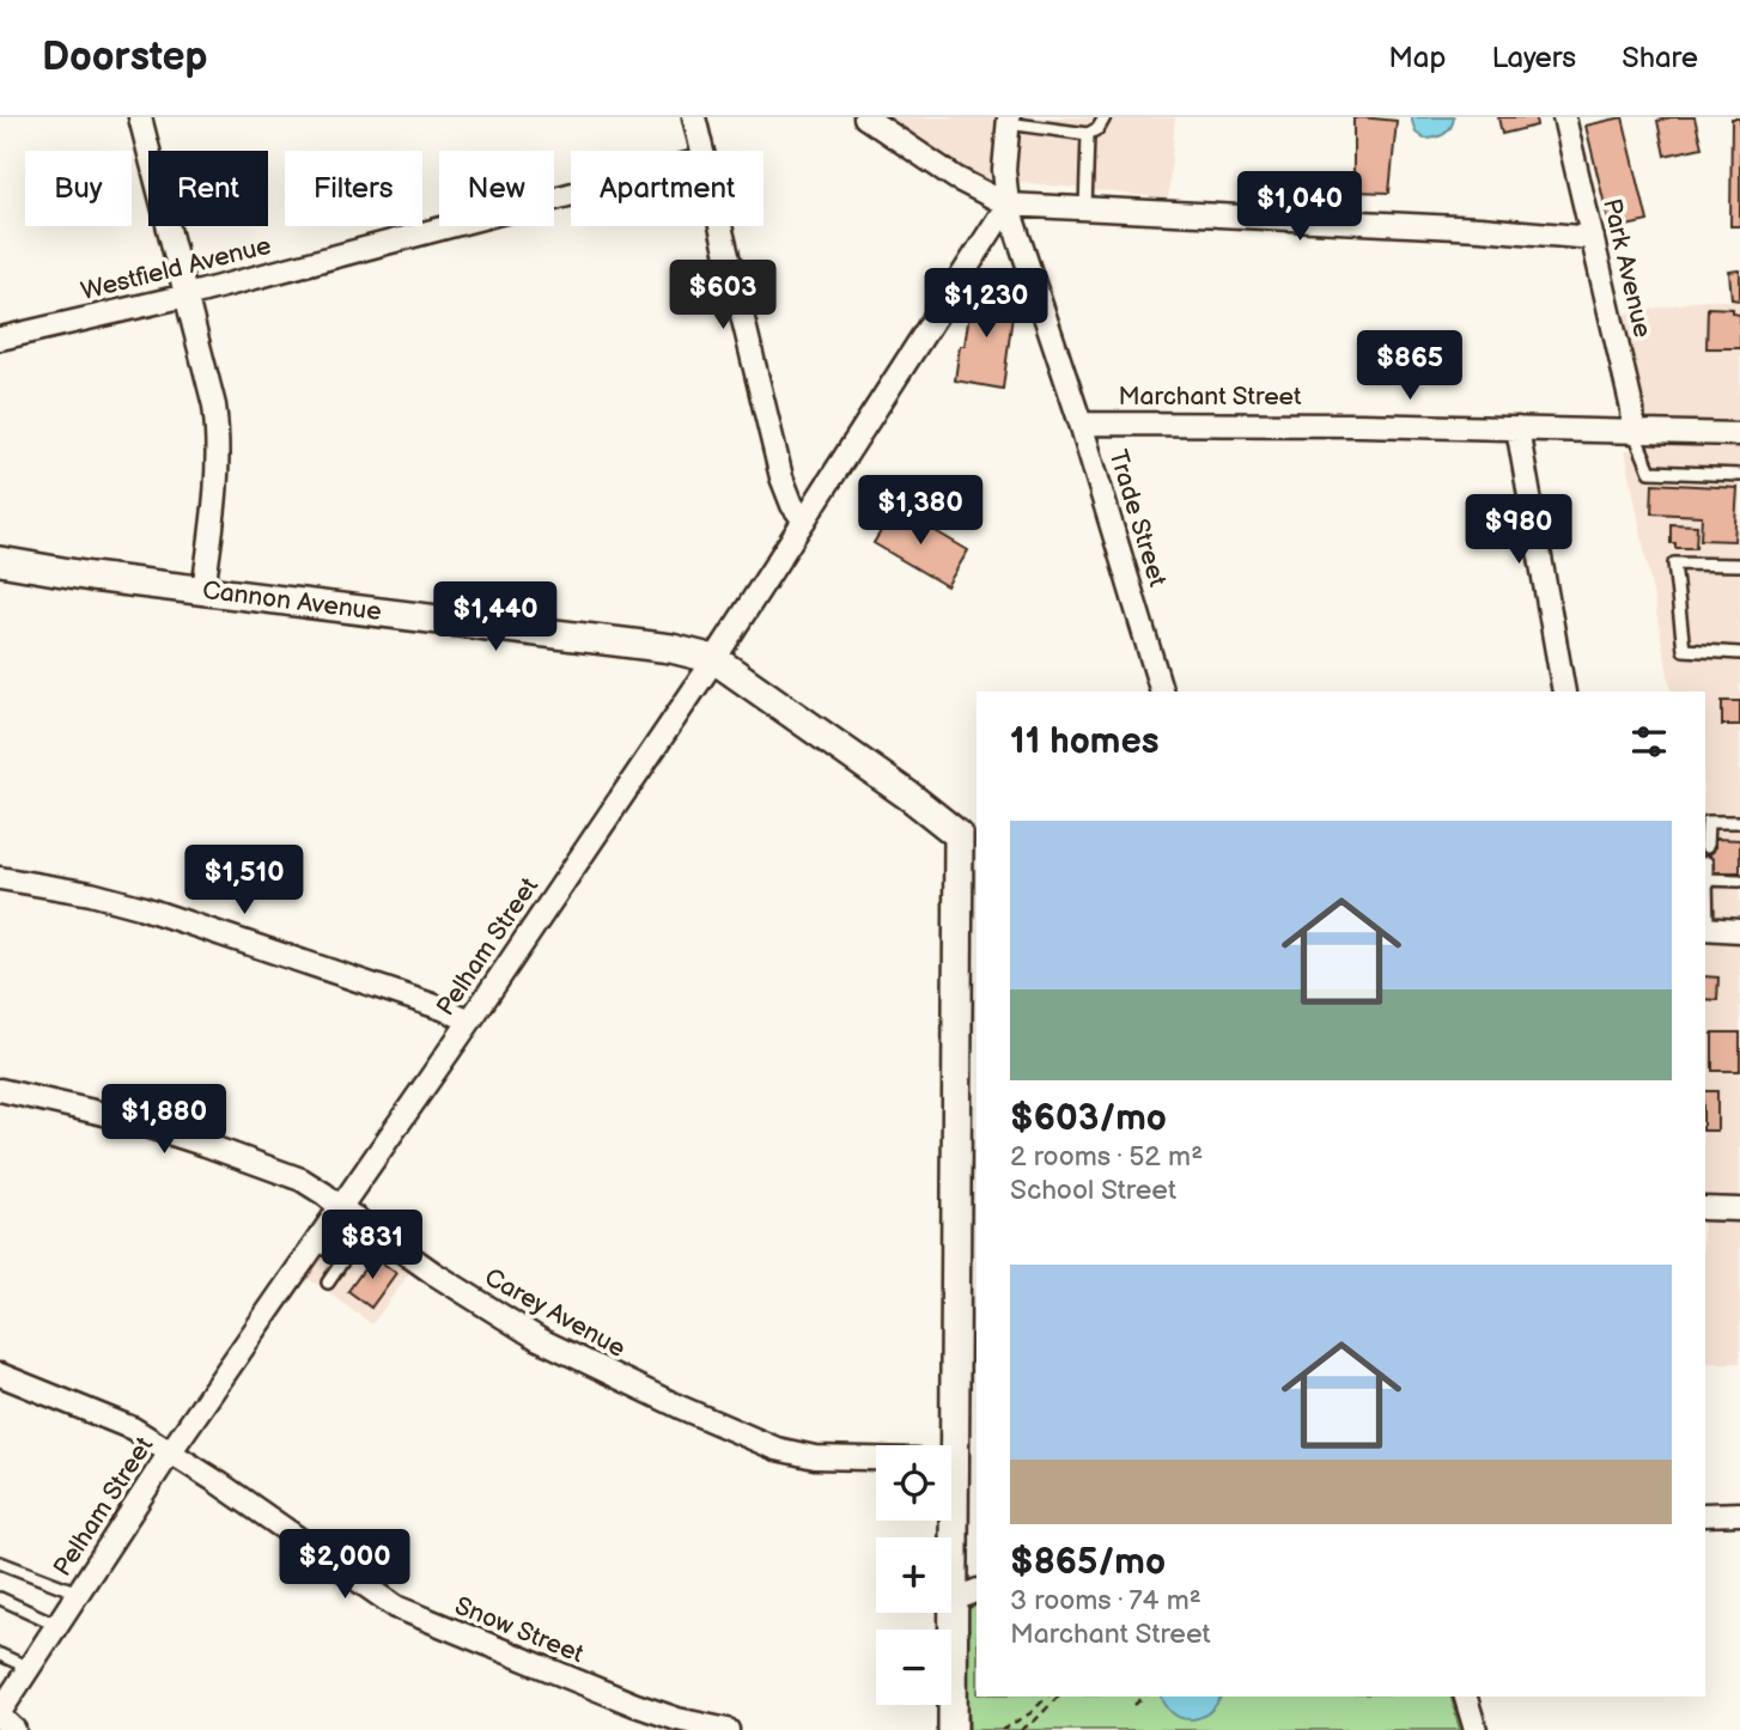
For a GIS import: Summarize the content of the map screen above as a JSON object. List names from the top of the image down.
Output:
{
  "streets": {
    "street": [
      "Westfield Avenue",
      "Park Avenue",
      "Marchant Street",
      "Trade Street",
      "Cannon Avenue",
      "Pelham Street",
      "Carey Avenue",
      "Snow Street"
    ]
  },
  "crossings": [
    ["Park Avenue", "Marchant Street"],
    ["Marchant Street", "Trade Street"],
    ["Trade Street", "Pelham Street"],
    ["Cannon Avenue", "Pelham Street"],
    ["Pelham Street", "Carey Avenue"],
    ["Pelham Street", "Snow Street"]
  ],
  "page": {
    "header": "Doorstep",
    "nav": ["Map", "Layers", "Share"],
    "chip": [
      "Buy",
      "Rent",
      "Filters",
      "New",
      "Apartment"
    ],
    "price": [
      "$1,040",
      "$603",
      "$1,230",
      "$865",
      "$1,380",
      "$980",
      "$1,440",
      "$1,510",
      "$1,880",
      "$831",
      "$2,000"
    ],
    "heading": "11 homes",
    "list": [
      {
        "name": "$603/mo",
        "note": "2 rooms · 52 m² · School Street"
      },
      {
        "name": "$865/mo",
        "note": "3 rooms · 74 m² · Marchant Street"
      }
    ],
    "map_buttons": ["+", "−"]
  }
}
